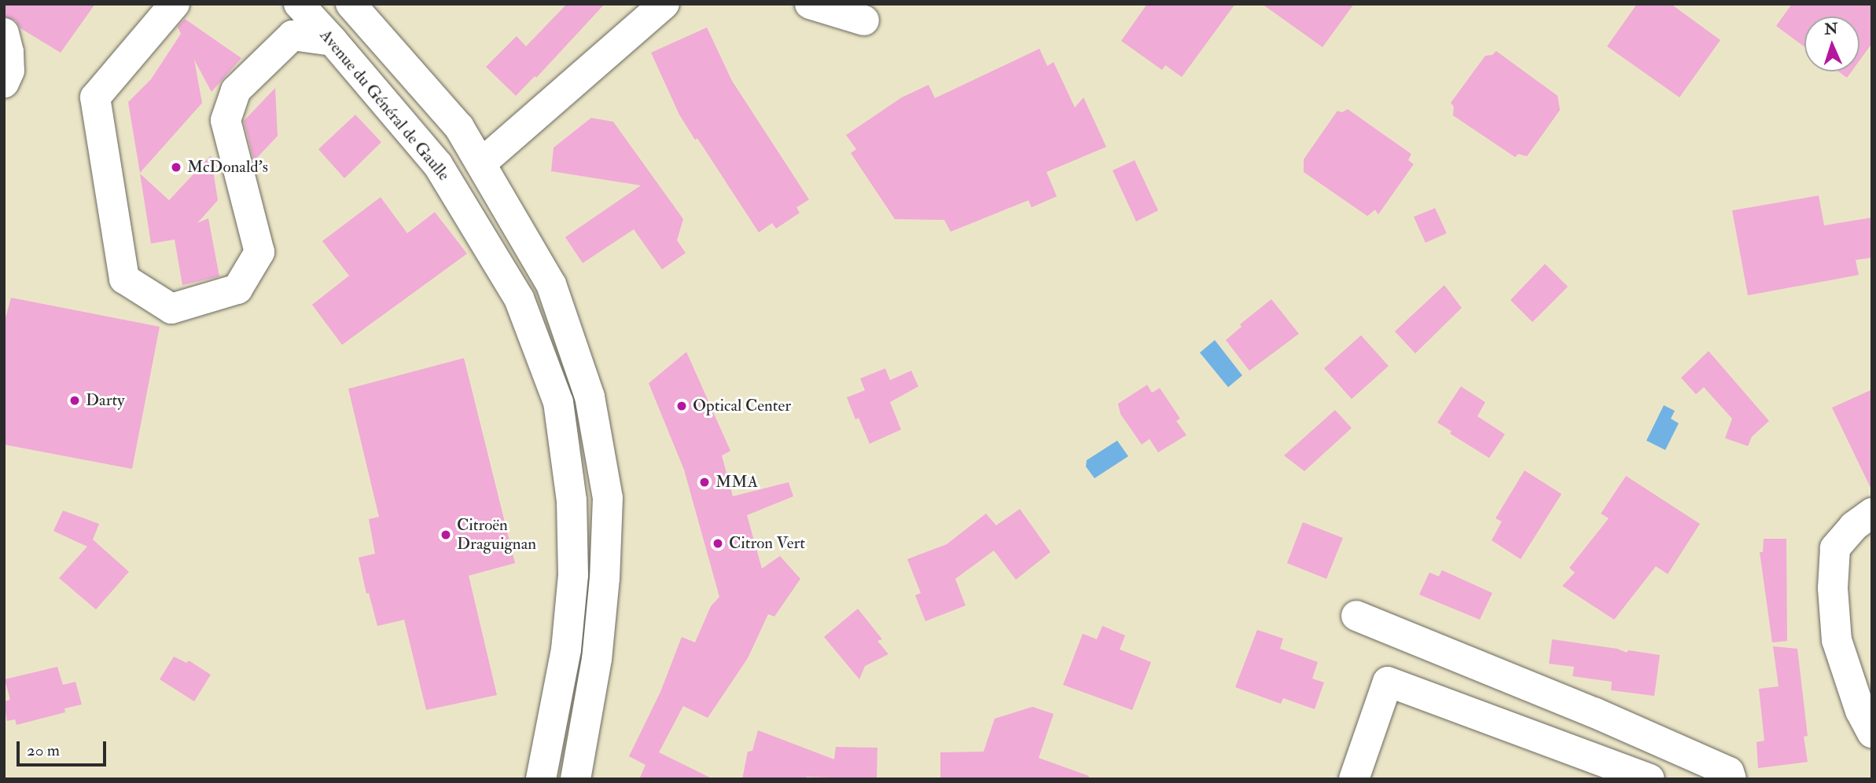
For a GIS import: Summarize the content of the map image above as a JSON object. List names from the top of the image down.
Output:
{
  "streets": {
    "street": ["Avenue du Général de Gaulle"]
  },
  "places": [
    "McDonald's",
    "Darty",
    "Optical Center",
    "MMA",
    "Citroën Draguignan",
    "Citron Vert"
  ],
  "scale_bar": "20 m",
  "north": "top"
}
